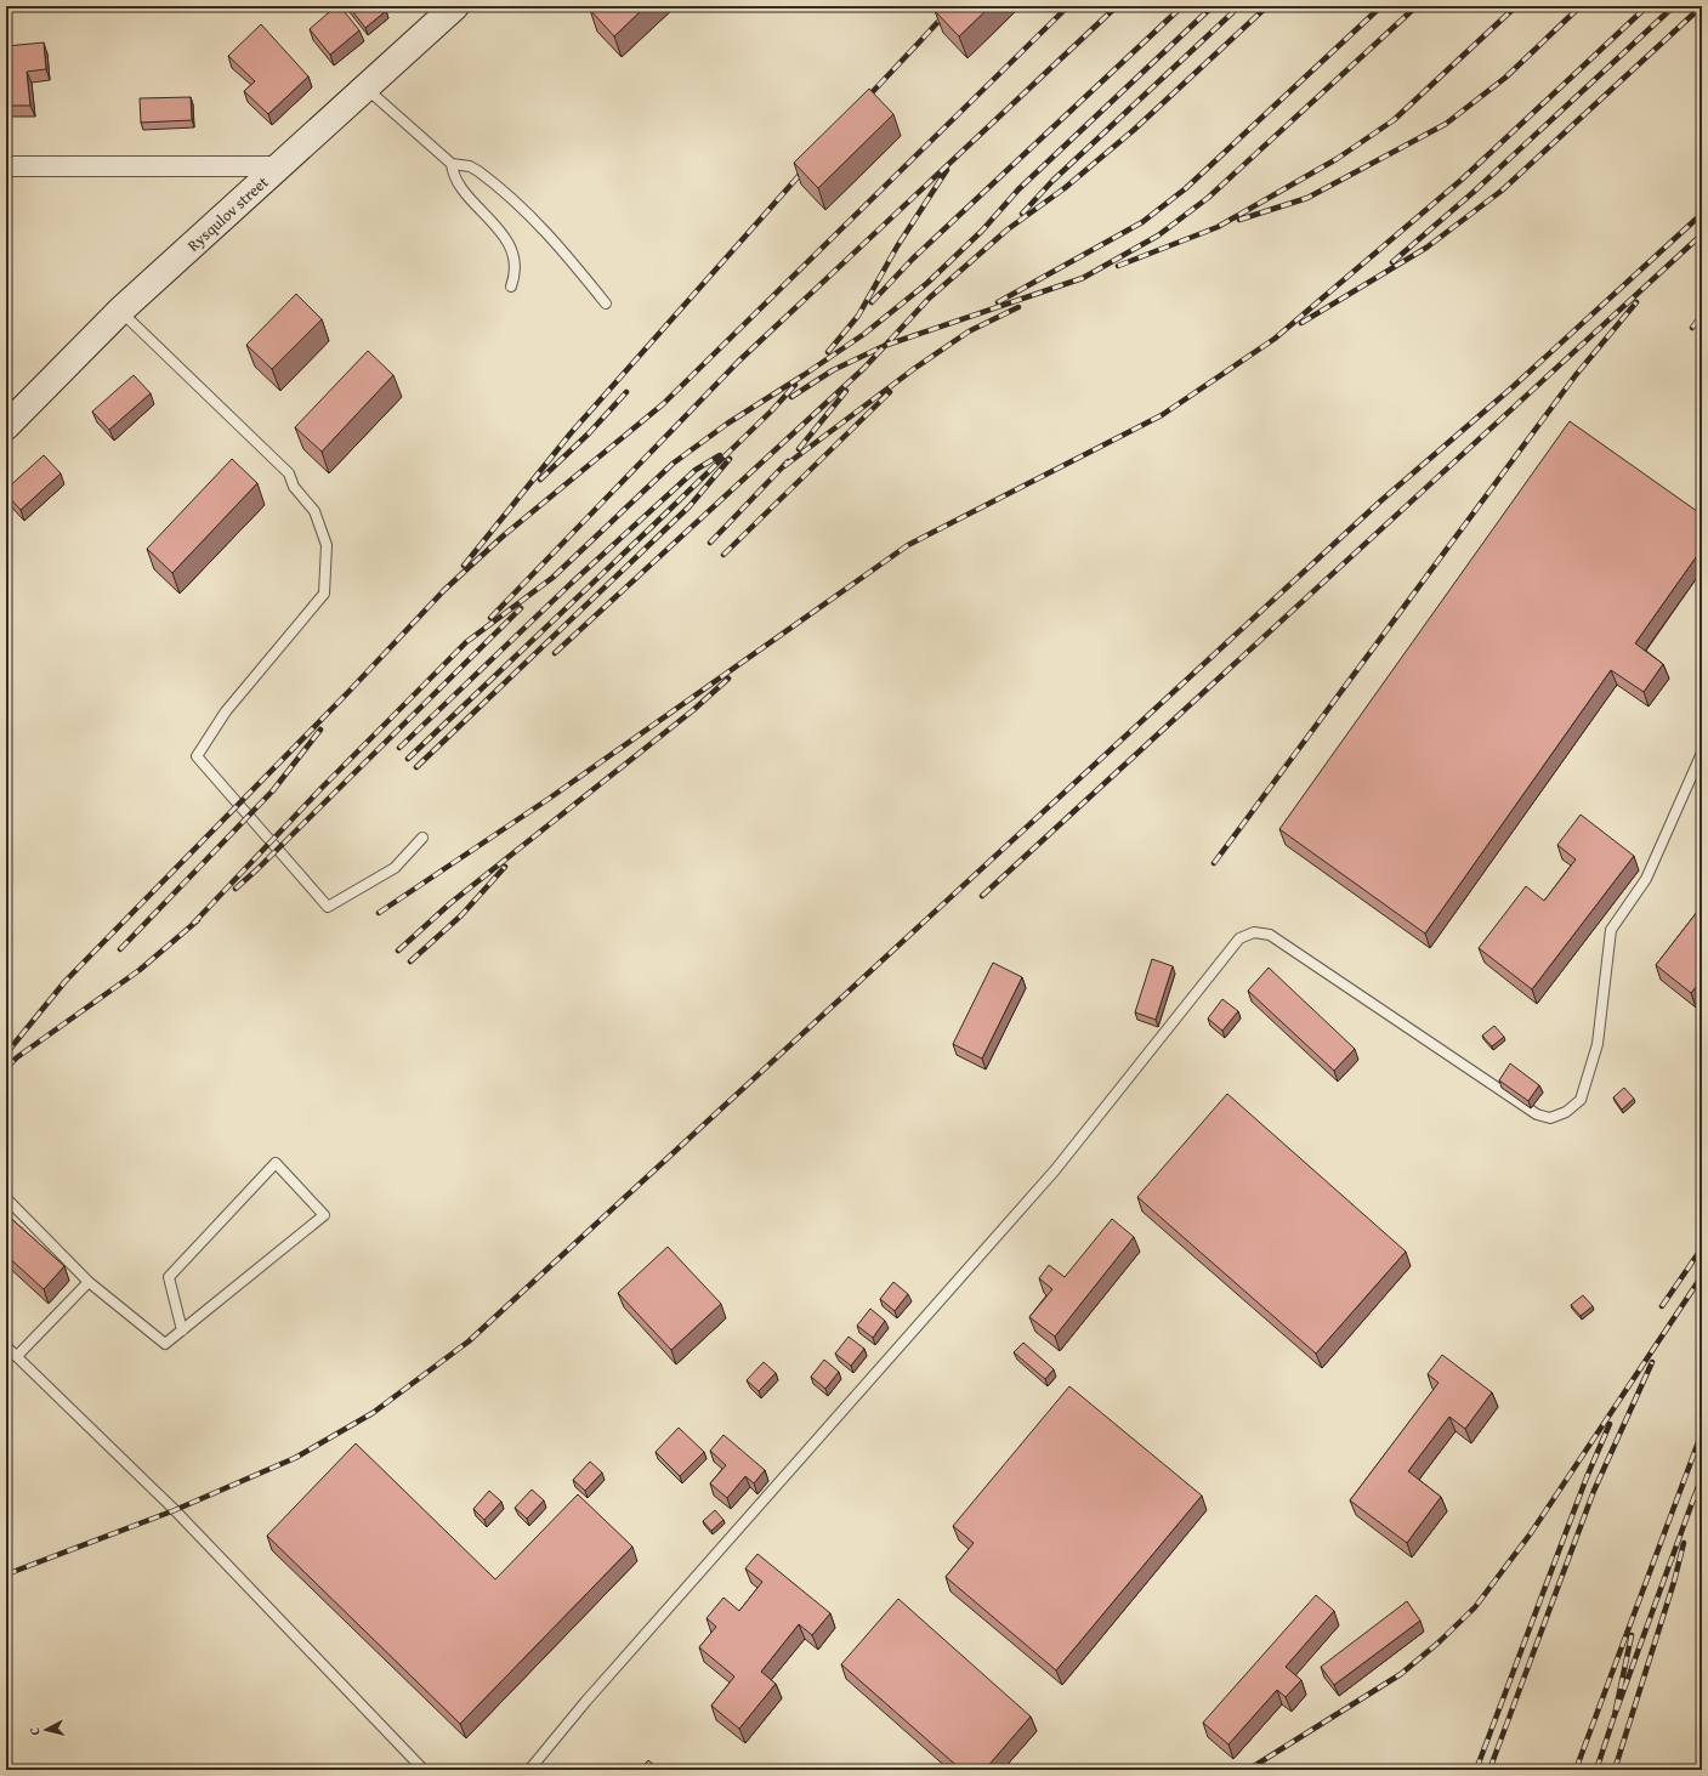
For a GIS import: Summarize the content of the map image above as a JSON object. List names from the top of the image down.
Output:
{
  "streets": {
    "street": ["Rysqulov street"]
  },
  "north": "left"
}
